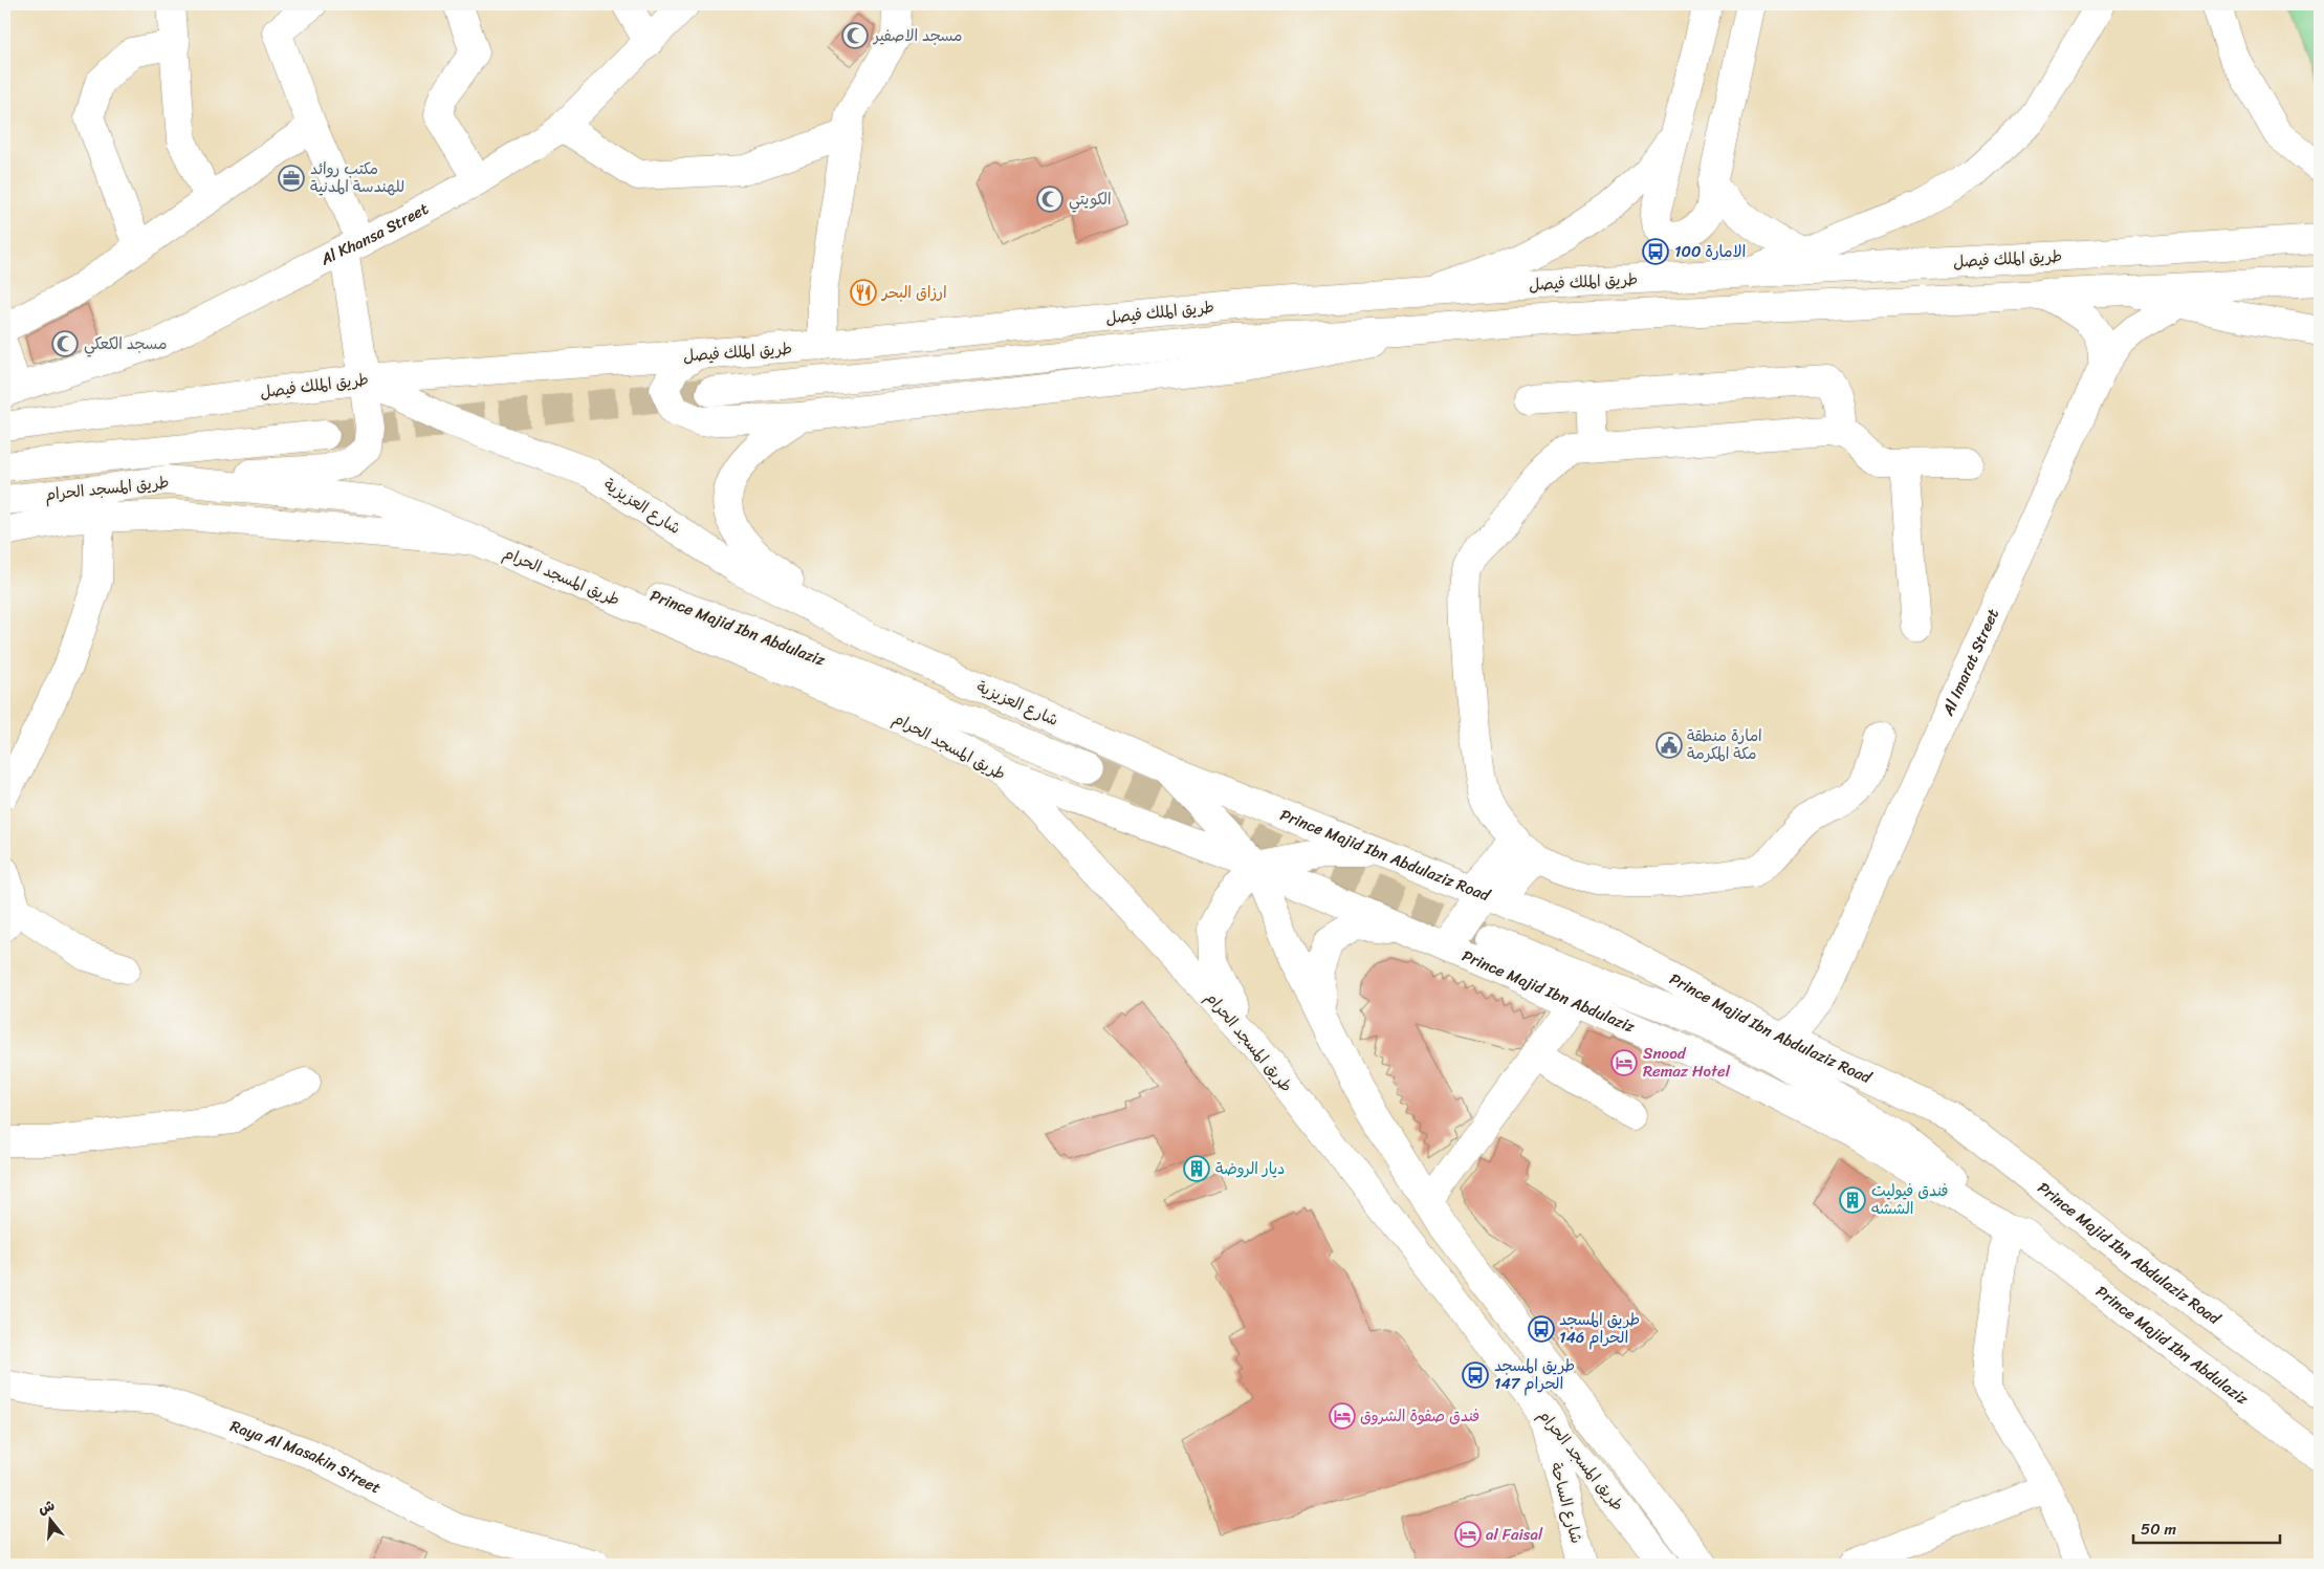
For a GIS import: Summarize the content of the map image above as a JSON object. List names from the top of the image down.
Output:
{
  "streets": {
    "main road": [
      "Al Khansa Street",
      "طريق الملك فيصل",
      "طريق المسجد الحرام",
      "شارع العزيزية",
      "Prince Majid Ibn Abdulaziz",
      "Al Imarat Street",
      "Prince Majid Ibn Abdulaziz Road",
      "Raya Al Masakin Street",
      "شارع الساحة"
    ]
  },
  "crossings": [
    ["طريق الملك فيصل", "شارع العزيزية"],
    ["طريق المسجد الحرام", "شارع العزيزية"],
    ["طريق المسجد الحرام", "Prince Majid Ibn Abdulaziz"],
    ["طريق المسجد الحرام", "Prince Majid Ibn Abdulaziz Road"],
    ["طريق المسجد الحرام", "شارع الساحة"],
    ["شارع العزيزية", "Prince Majid Ibn Abdulaziz Road"],
    ["Al Imarat Street", "Prince Majid Ibn Abdulaziz Road"]
  ],
  "places": {
    "mosque": ["مسجد الاصفير", "الكويتي", "مسجد الكعكي"],
    "office": ["مكتب روائد للهندسة المدنية"],
    "bus stop": ["الامارة 100", "طريق المسجد الحرام 146", "طريق المسجد الحرام 147"],
    "restaurant": ["ارزاق البحر"],
    "public building": ["امارة منطقة مكة المكرمة"],
    "hotel": ["Snood Remaz Hotel", "فندق صفوة الشروق", "al Faisal"],
    "building": ["ديار الروضة", "فندق فيوليت الششه"]
  },
  "scale_bar": "50 m",
  "north": "top"
}
